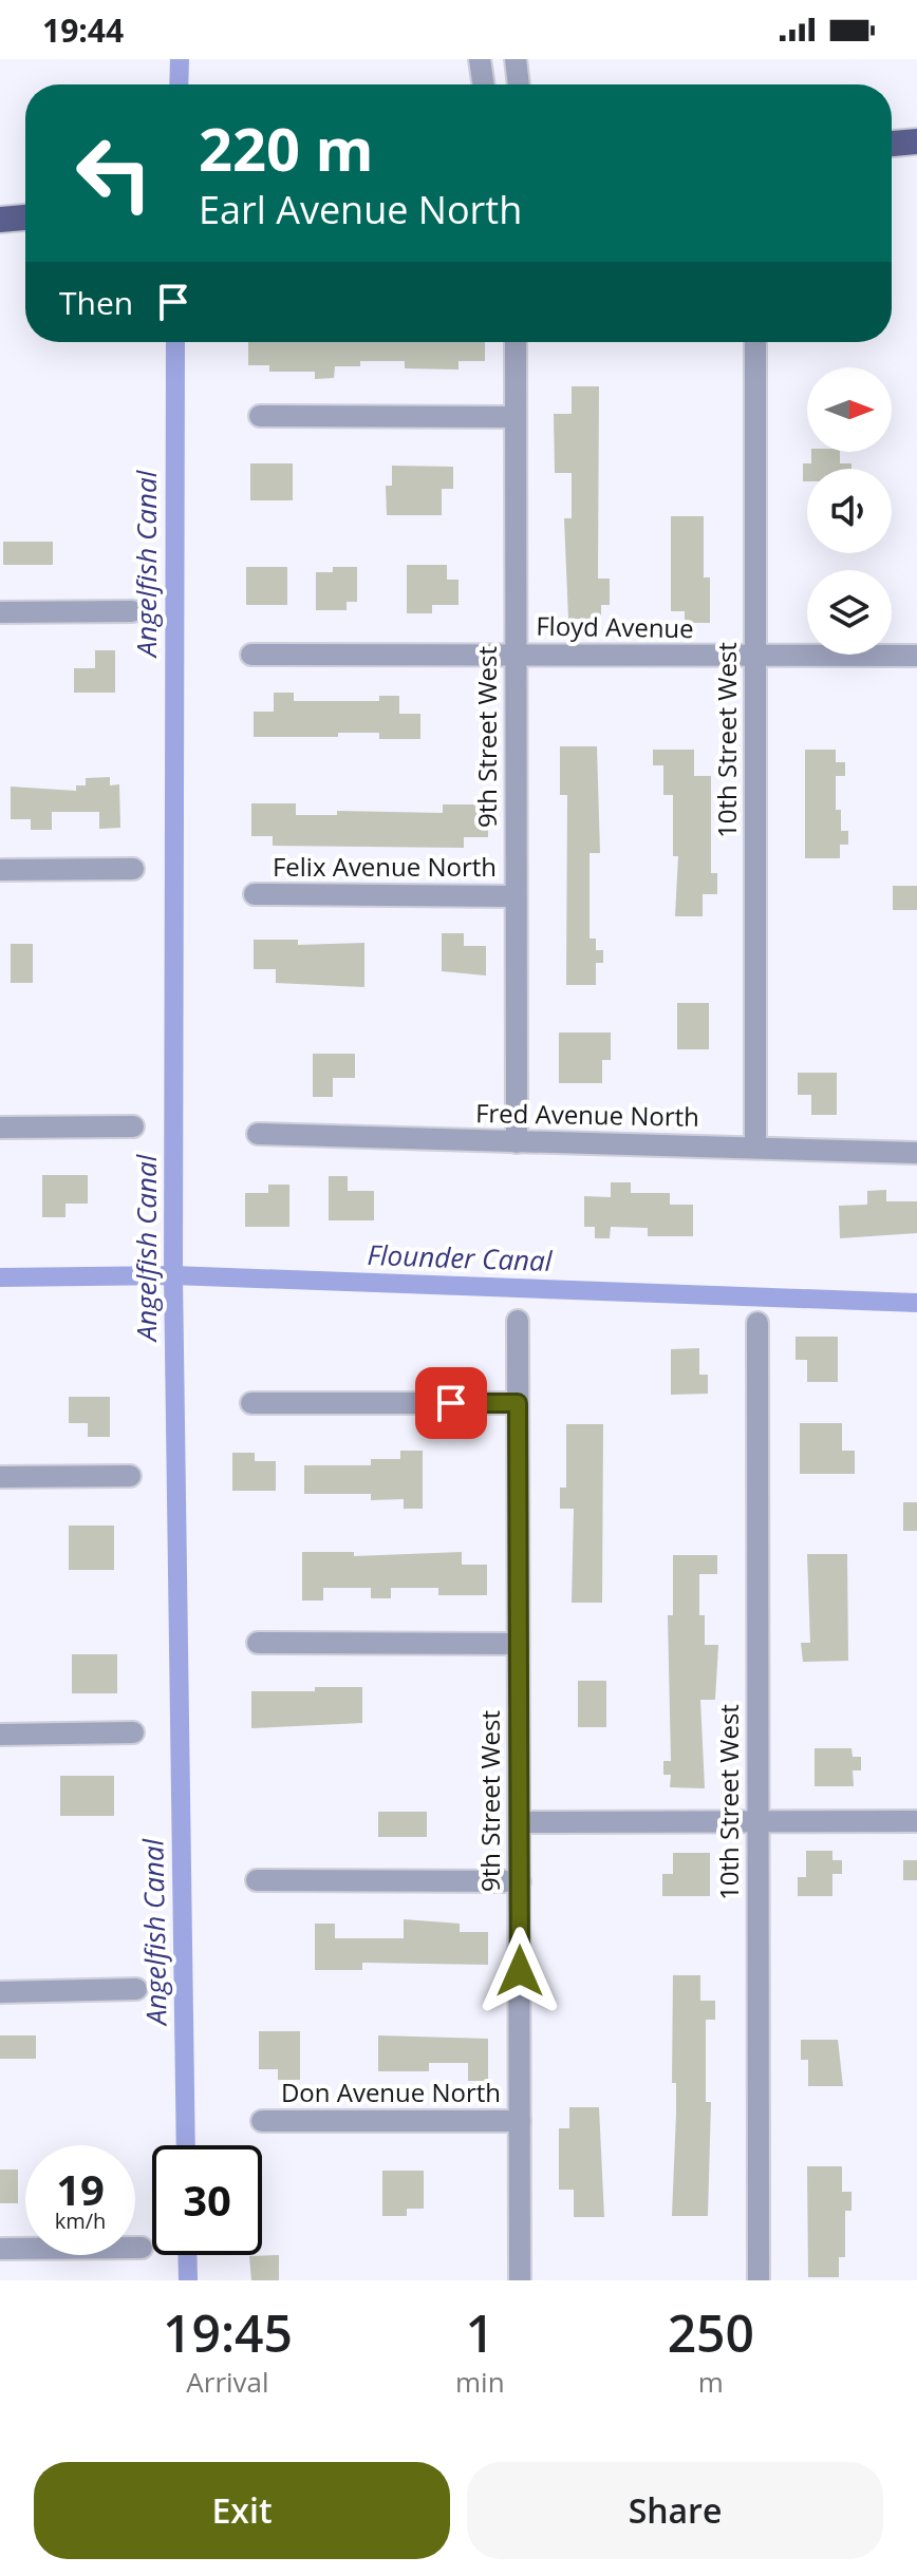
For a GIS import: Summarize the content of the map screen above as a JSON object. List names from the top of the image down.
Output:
{
  "streets": {
    "street": [
      "Floyd Avenue",
      "9th Street West",
      "10th Street West",
      "Felix Avenue North",
      "Fred Avenue North",
      "Don Avenue North"
    ]
  },
  "crossings": [
    ["Floyd Avenue", "9th Street West"],
    ["Floyd Avenue", "10th Street West"],
    ["9th Street West", "Felix Avenue North"],
    ["9th Street West", "Fred Avenue North"],
    ["9th Street West", "Don Avenue North"],
    ["10th Street West", "Fred Avenue North"]
  ],
  "water": ["Angelfish Canal", "Flounder Canal"],
  "north": "right",
  "page": {
    "status": "19:44",
    "turn": ["220 m", "Earl Avenue North"],
    "then": "Then",
    "speed": "19 km/h",
    "limit": "30",
    "eta": [
      "19:45",
      "Arrival",
      "1",
      "min",
      "250",
      "m"
    ],
    "buttons": ["Exit", "Share"]
  }
}
